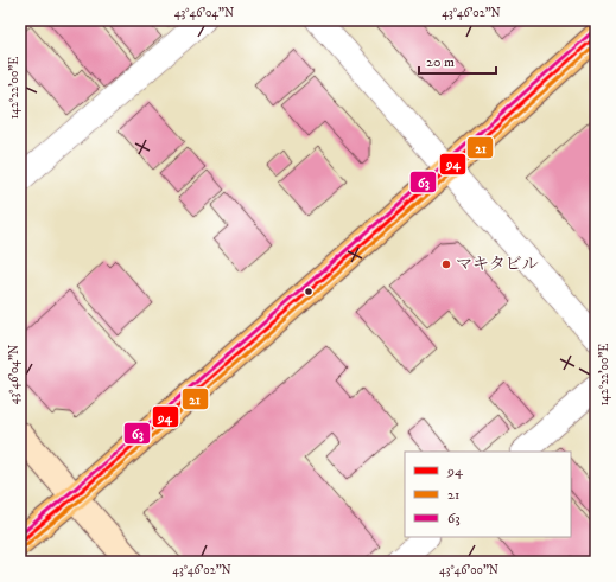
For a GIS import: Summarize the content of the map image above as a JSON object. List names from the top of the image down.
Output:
{
  "places": ["マキタビル"],
  "lines": ["transit line 63", "transit line 94", "transit line 21"],
  "legend": ["94", "21", "63"],
  "scale_bar": "20 m",
  "coordinates": [
    "43°46'04\"N",
    "43°46'02\"N",
    "142°22'00\"E",
    "43°46'00\"N"
  ]
}
